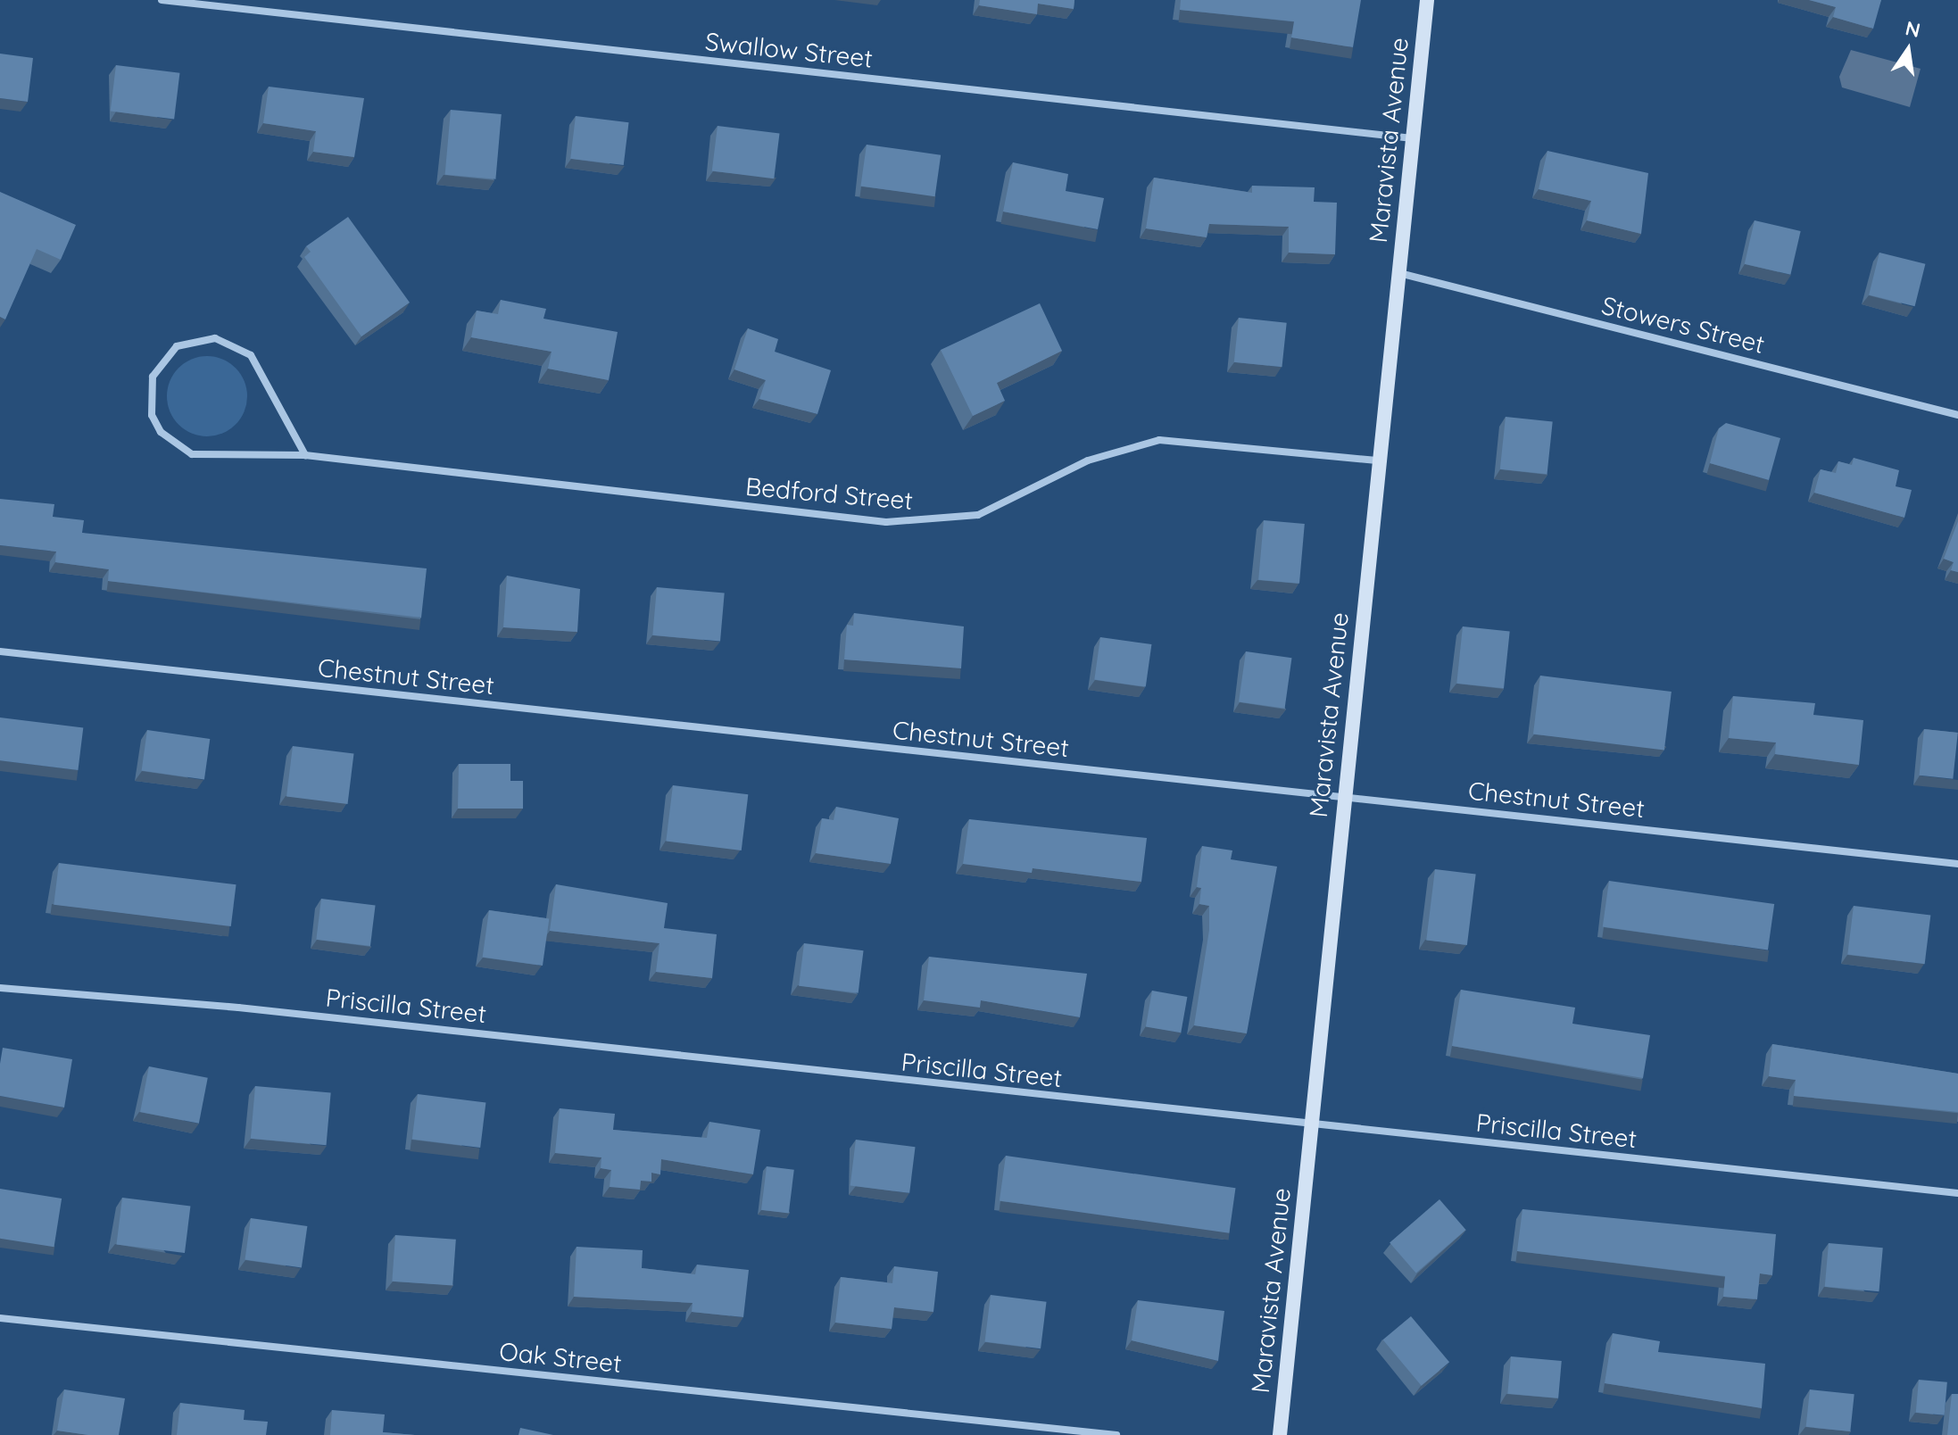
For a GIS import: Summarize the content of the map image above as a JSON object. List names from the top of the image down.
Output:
{
  "streets": {
    "main road": ["Maravista Avenue"],
    "street": [
      "Swallow Street",
      "Stowers Street",
      "Bedford Street",
      "Chestnut Street",
      "Priscilla Street",
      "Oak Street"
    ]
  },
  "crossings": [
    ["Swallow Street", "Maravista Avenue"],
    ["Maravista Avenue", "Stowers Street"],
    ["Maravista Avenue", "Bedford Street"],
    ["Maravista Avenue", "Chestnut Street"],
    ["Maravista Avenue", "Priscilla Street"]
  ],
  "north": "top"
}
